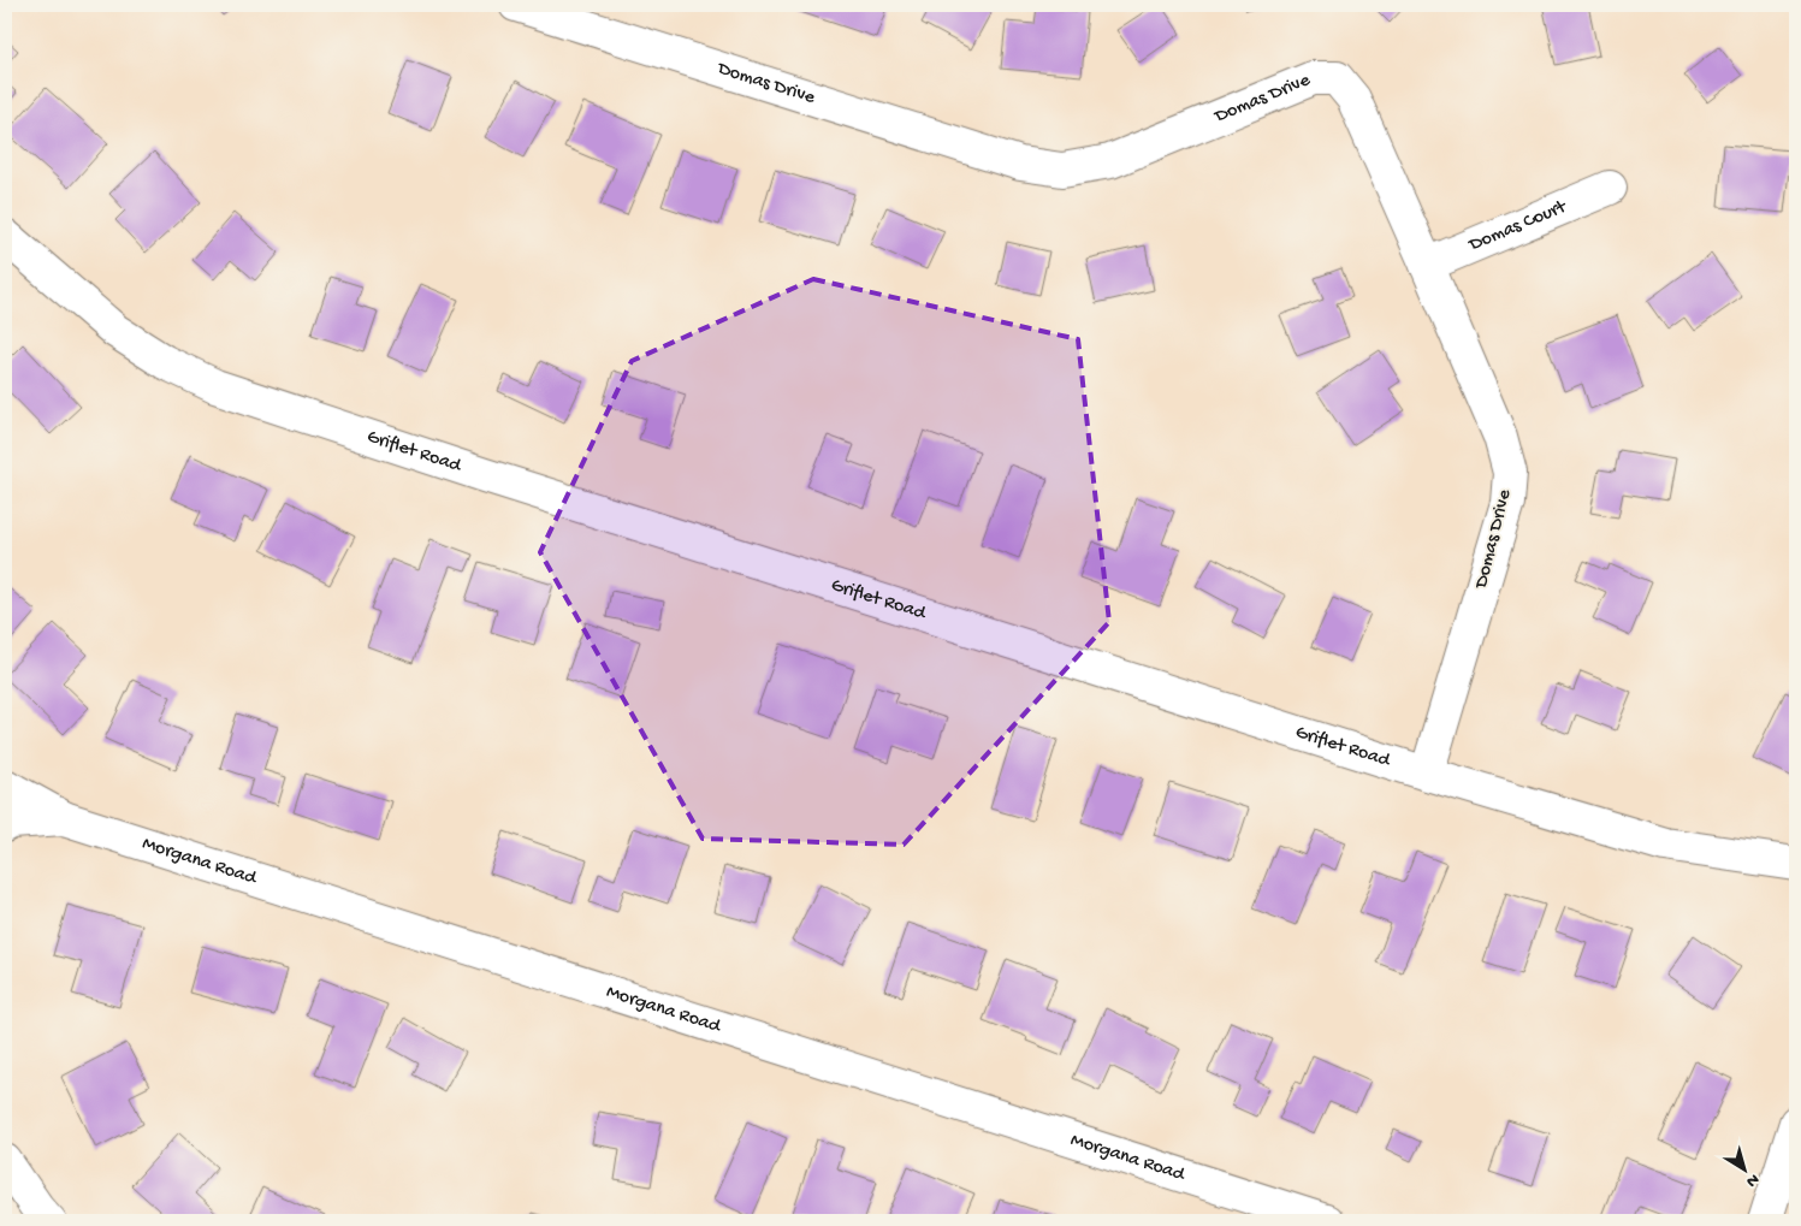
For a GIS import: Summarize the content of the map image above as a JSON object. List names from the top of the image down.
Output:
{
  "streets": {
    "street": [
      "Domas Drive",
      "Domas Court",
      "Griflet Road",
      "Morgana Road"
    ]
  },
  "crossings": [
    ["Domas Drive", "Domas Court"],
    ["Domas Drive", "Griflet Road"]
  ],
  "north": "bottom right"
}
